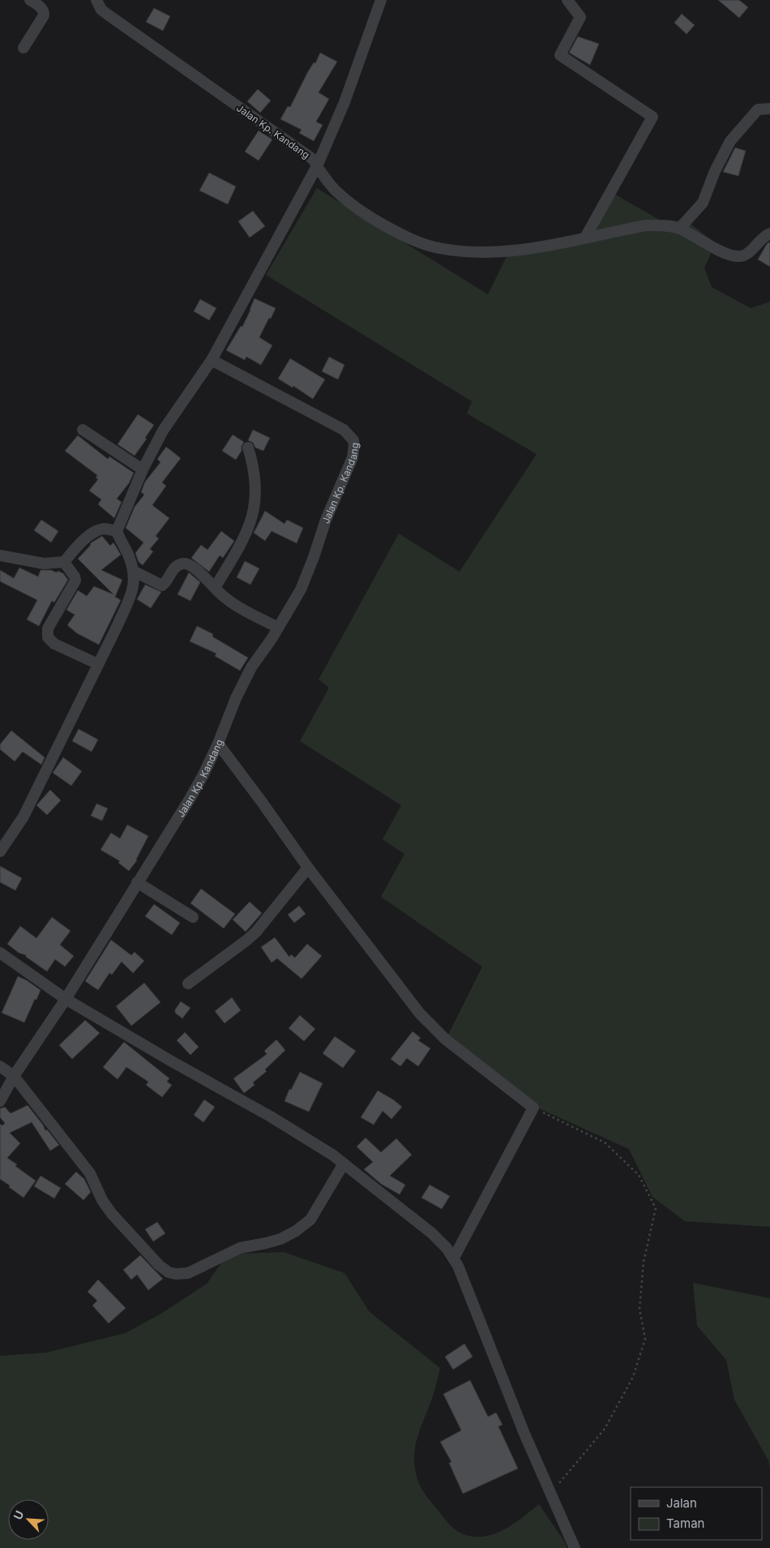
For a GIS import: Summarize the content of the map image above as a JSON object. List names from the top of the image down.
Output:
{
  "streets": {
    "street": ["Jalan Kp. Kandang"]
  },
  "legend": ["Jalan", "Taman"],
  "north": "top left"
}
